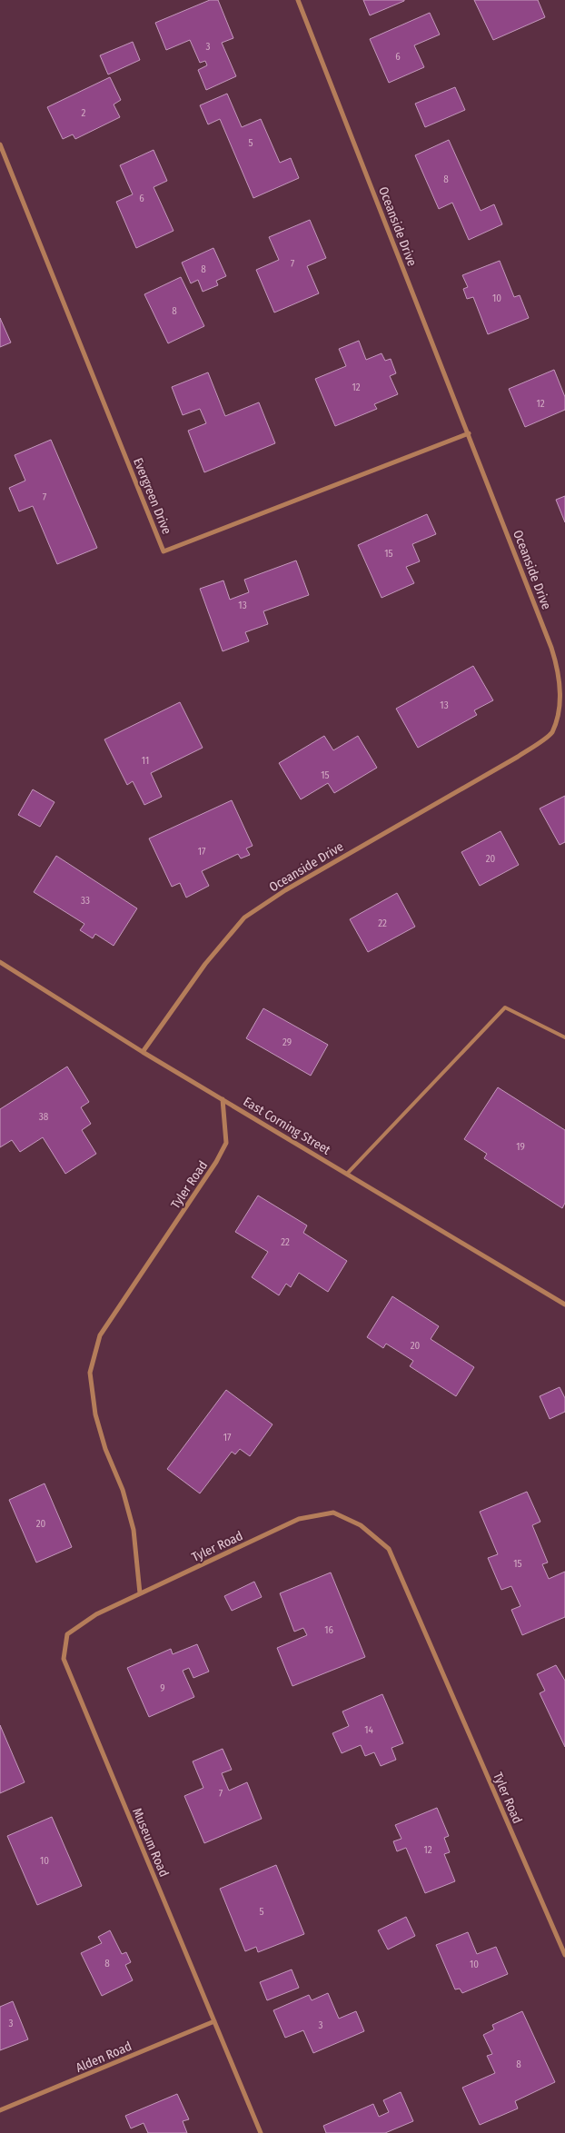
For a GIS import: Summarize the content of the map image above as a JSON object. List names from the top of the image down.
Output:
{
  "streets": {
    "street": [
      "Oceanside Drive",
      "Evergreen Drive",
      "East Corning Street",
      "Tyler Road",
      "Museum Road",
      "Alden Road"
    ]
  },
  "crossings": [
    ["Oceanside Drive", "Evergreen Drive"],
    ["Oceanside Drive", "East Corning Street"],
    ["East Corning Street", "Tyler Road"],
    ["Tyler Road", "Museum Road"],
    ["Museum Road", "Alden Road"]
  ],
  "house_numbers": [
    "3",
    "6",
    "2",
    "5",
    "8",
    "6",
    "7",
    "8",
    "10",
    "8",
    "12",
    "12",
    "7",
    "15",
    "13",
    "13",
    "11",
    "15",
    "17",
    "20",
    "33",
    "22",
    "29",
    "38",
    "19",
    "22",
    "20",
    "17",
    "20",
    "15",
    "16",
    "9",
    "14",
    "7",
    "12",
    "10",
    "5",
    "8",
    "10",
    "3",
    "3",
    "8"
  ]
}
